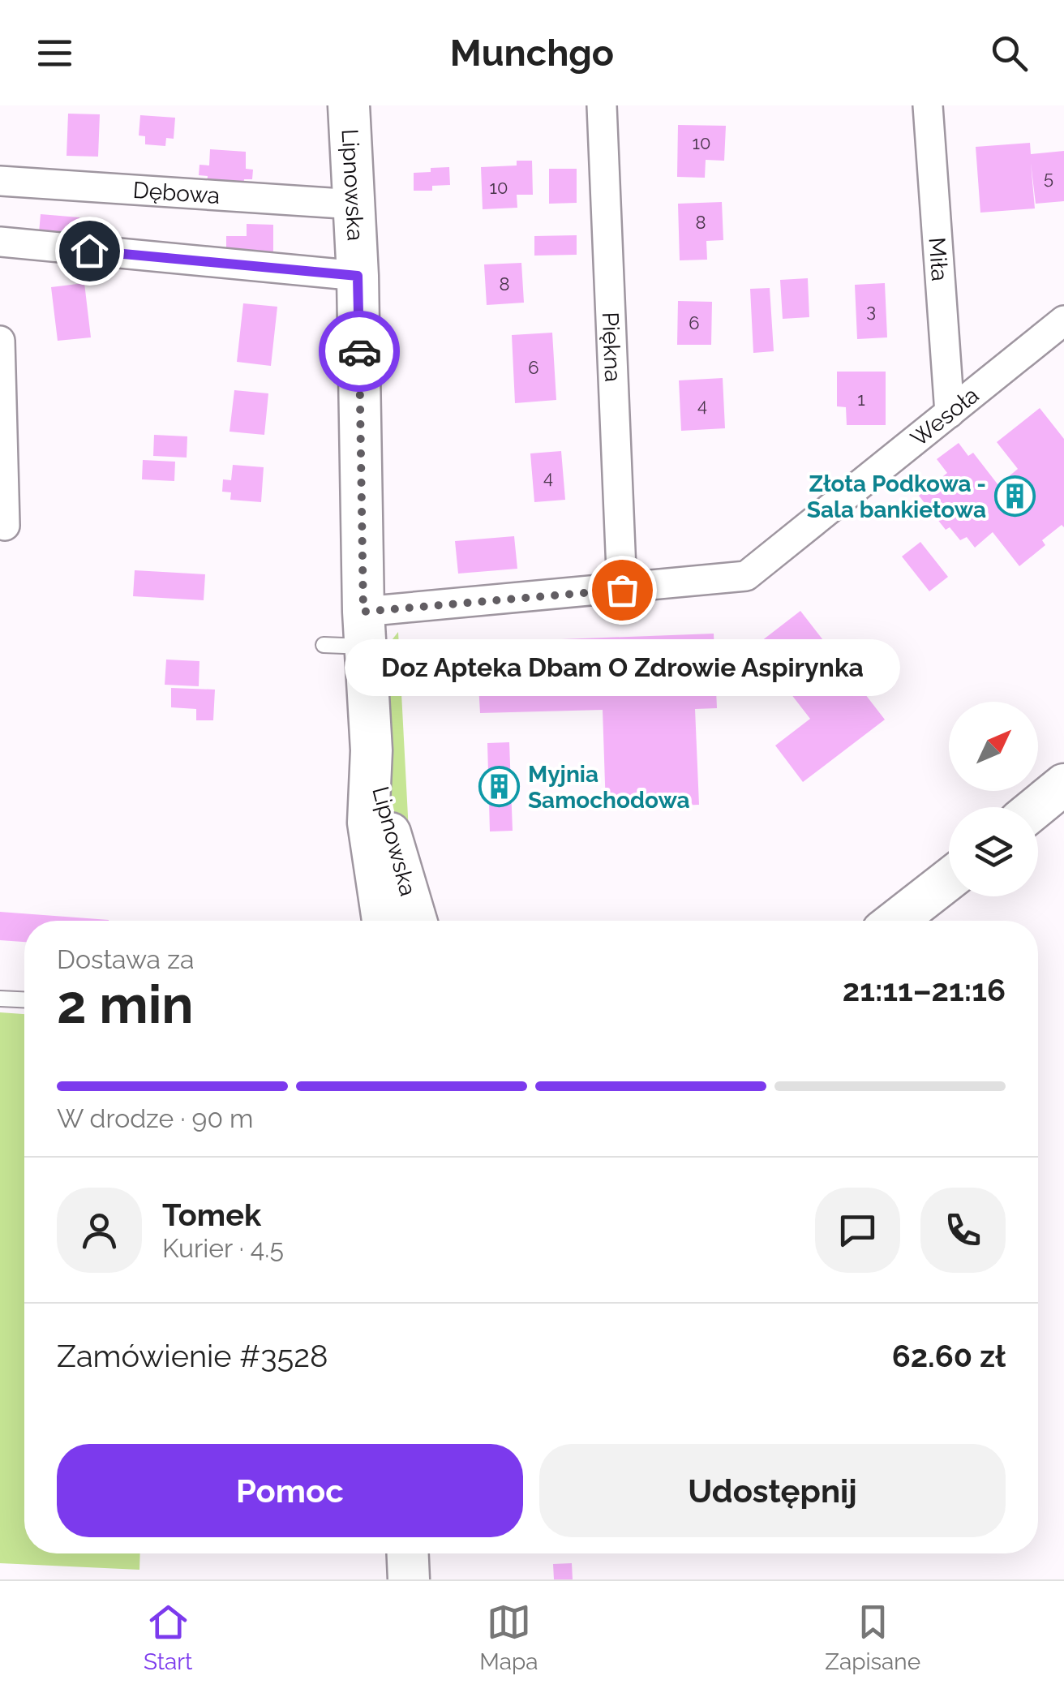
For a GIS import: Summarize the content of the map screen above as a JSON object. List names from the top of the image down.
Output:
{
  "streets": {
    "main road": ["Lipnowska"],
    "street": [
      "Dębowa",
      "Miła",
      "Piękna",
      "Wesoła"
    ]
  },
  "crossings": [
    ["Lipnowska", "Dębowa"],
    ["Lipnowska", "Wesoła"],
    ["Miła", "Wesoła"],
    ["Piękna", "Wesoła"]
  ],
  "places": {
    "building": ["Złota Podkowa - Sala bankietowa", "Myjnia Samochodowa"],
    "other": ["Doz Apteka Dbam O Zdrowie Aspirynka"]
  },
  "house_numbers": [
    "10",
    "5",
    "10",
    "8",
    "8",
    "3",
    "6",
    "6",
    "1",
    "4",
    "4"
  ],
  "north": "top right",
  "page": {
    "header": "Munchgo",
    "bubble": "Doz Apteka Dbam O Zdrowie Aspirynka",
    "heading": ["2 min", "Dostawa za", "21:11–21:16"],
    "panel": [
      "Tomek",
      "Kurier · 4.5",
      "Zamówienie #3528",
      "62.60 zł"
    ],
    "bar": "W drodze · 90 m",
    "buttons": ["Pomoc", "Udostępnij"],
    "tabs": ["Start", "Mapa", "Zapisane"]
  }
}
